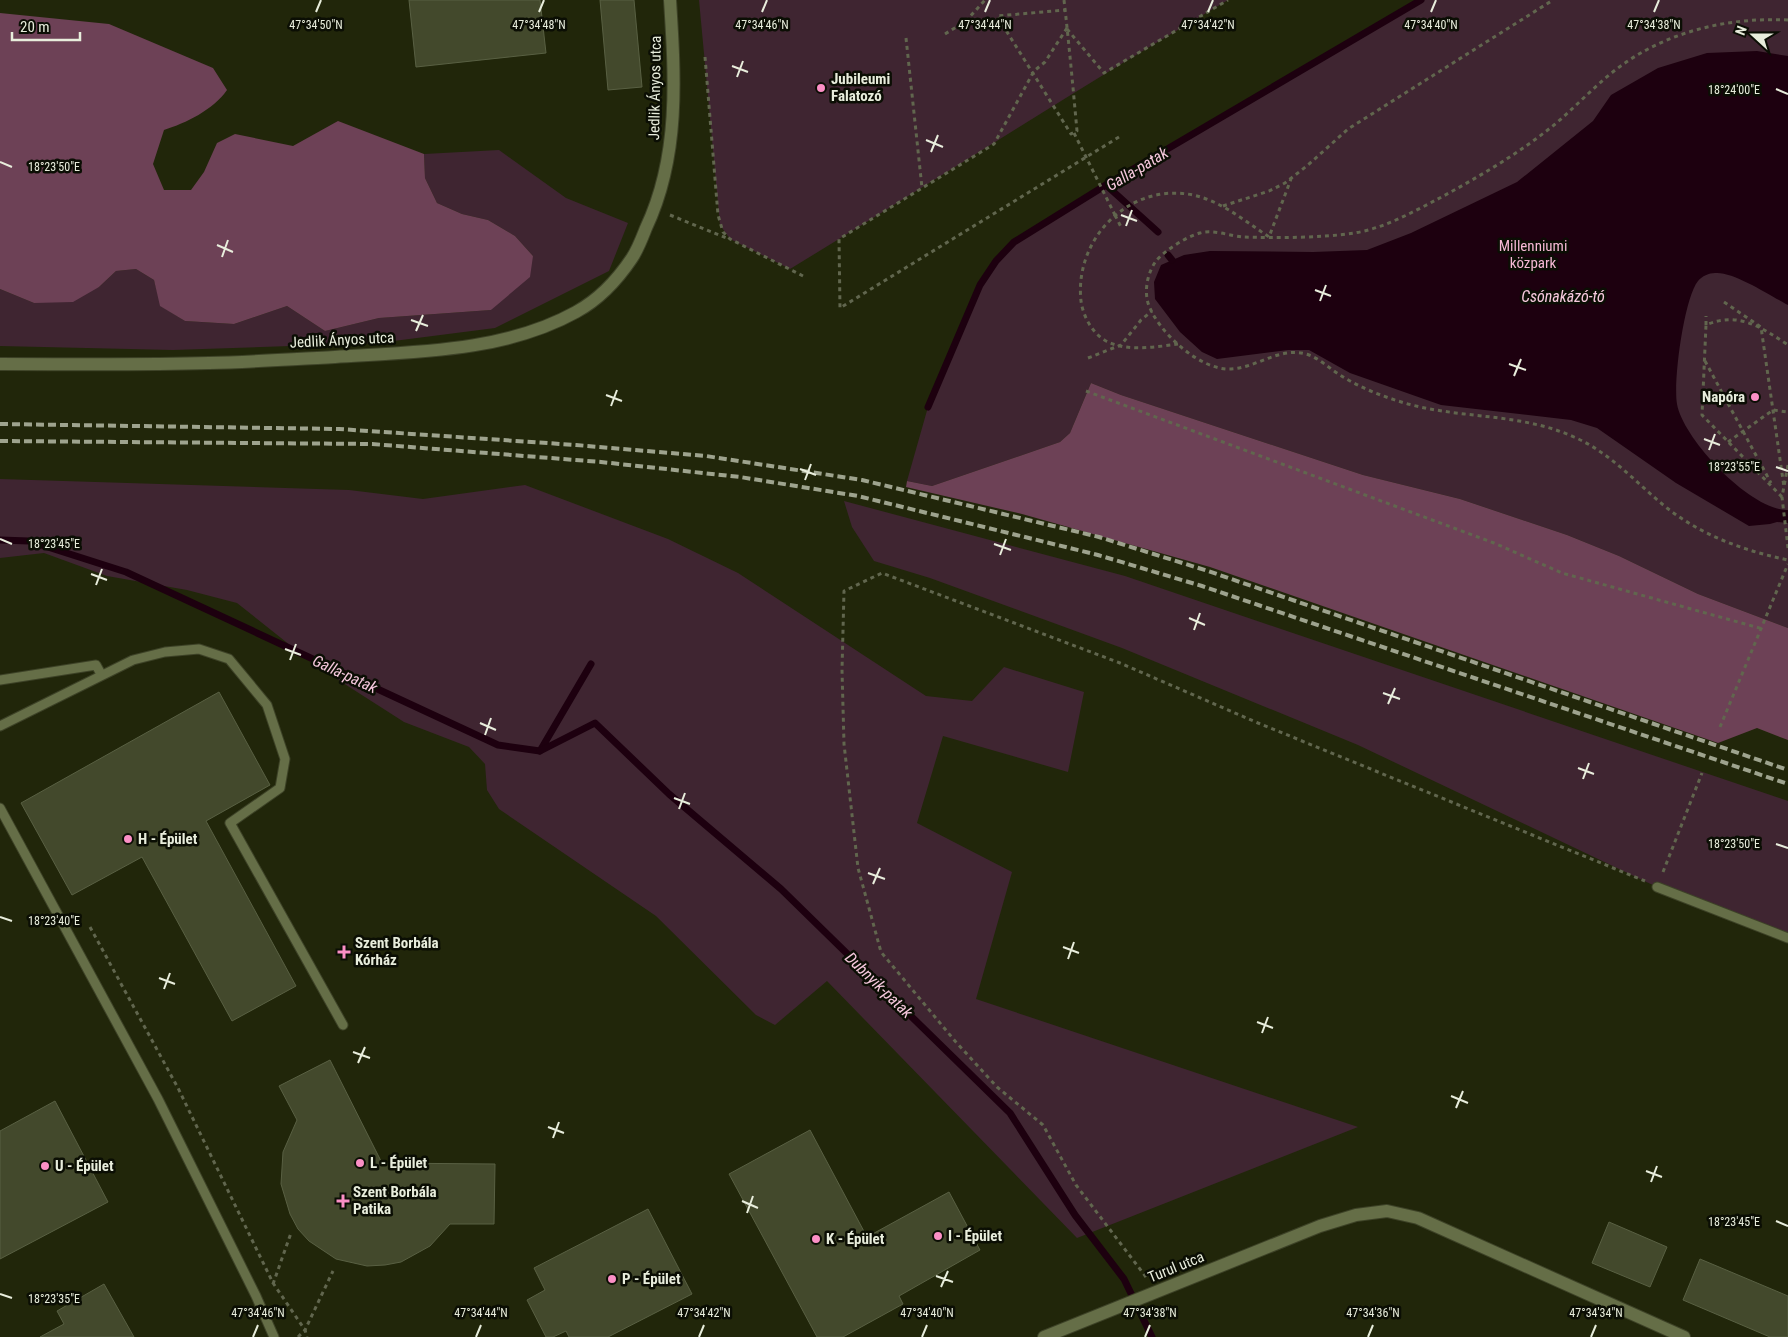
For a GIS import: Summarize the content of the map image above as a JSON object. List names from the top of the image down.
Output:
{
  "streets": {
    "street": ["Jedlik Ányos utca", "Turul utca"]
  },
  "water": ["Galla-patak", "Csónakázó-tó", "Dubnyik-patak"],
  "parks": ["Millenniumi közpark"],
  "places": {
    "other": [
      "Jubileumi Falatozó",
      "Napóra",
      "H - Épület",
      "L - Épület",
      "U - Épület",
      "I - Épület",
      "K - Épület",
      "P - Épület"
    ],
    "health": ["Szent Borbála Kórház", "Szent Borbála Patika"]
  },
  "scale_bar": "20 m",
  "north": "left",
  "coordinates": [
    "47°34'50\"N",
    "47°34'48\"N",
    "47°34'46\"N",
    "47°34'44\"N",
    "47°34'42\"N",
    "47°34'40\"N",
    "47°34'38\"N",
    "18°24'00\"E",
    "18°23'50\"E",
    "18°23'55\"E",
    "18°23'45\"E",
    "18°23'40\"E",
    "18°23'35\"E",
    "47°34'36\"N",
    "47°34'34\"N"
  ]
}
